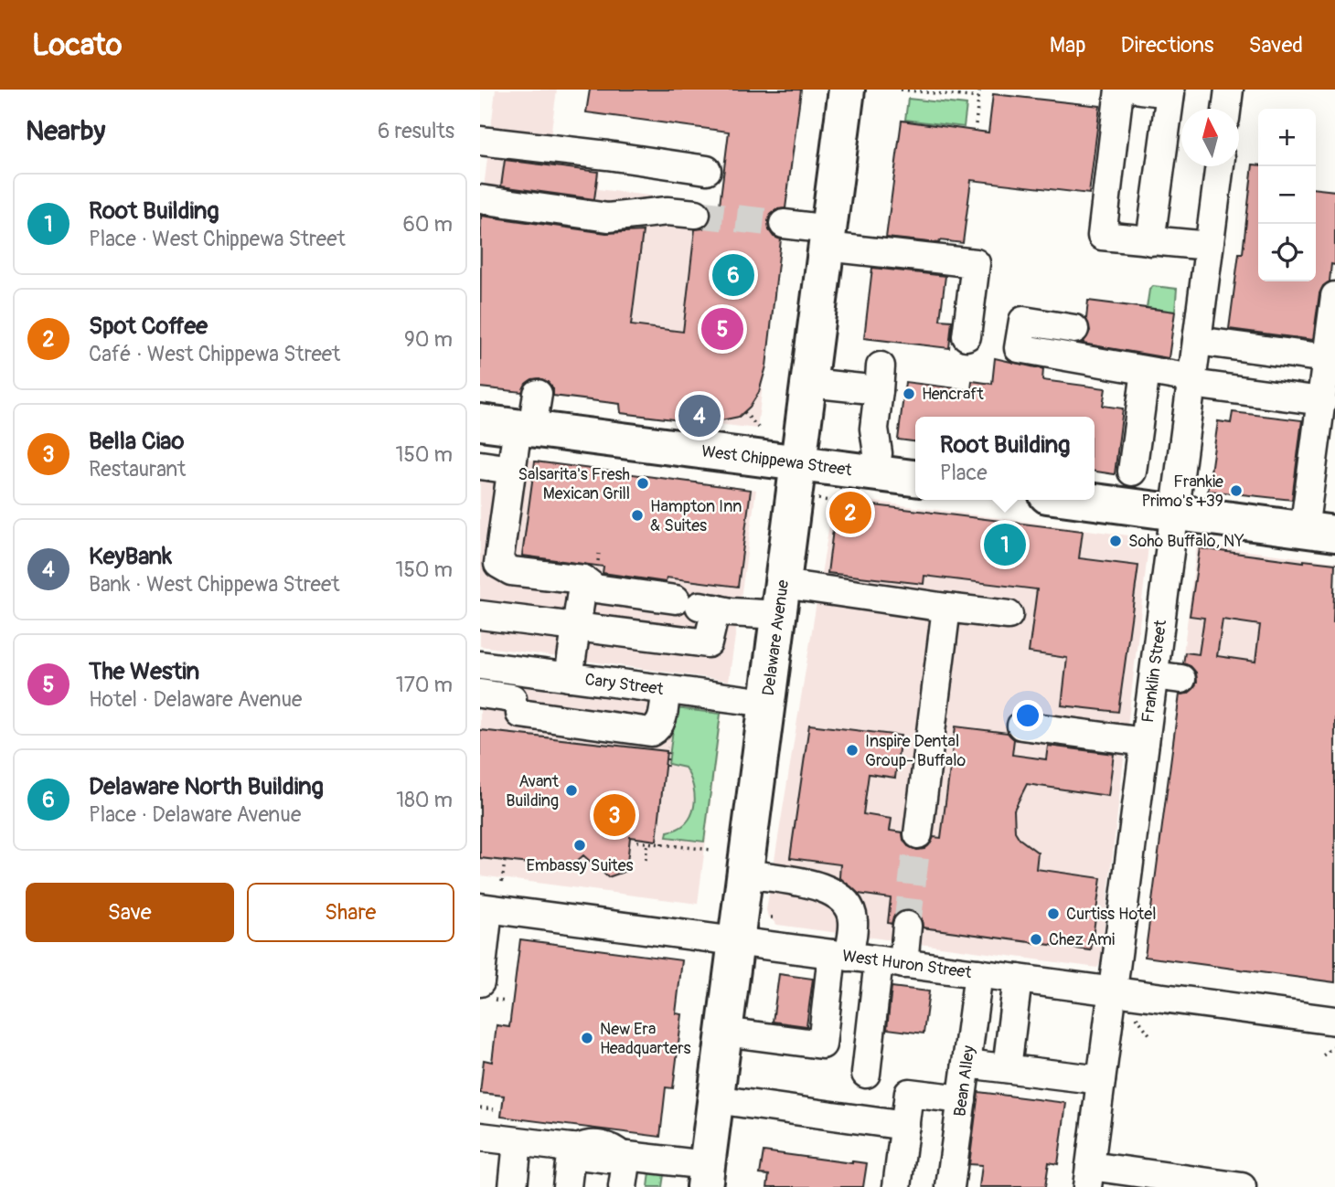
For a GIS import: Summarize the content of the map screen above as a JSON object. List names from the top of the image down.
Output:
{
  "streets": {
    "main road": ["West Chippewa Street", "Delaware Avenue"],
    "street": [
      "Franklin Street",
      "Cary Street",
      "West Huron Street",
      "Bean Alley"
    ]
  },
  "crossings": [
    ["West Chippewa Street", "Delaware Avenue"],
    ["Delaware Avenue", "Cary Street"],
    ["Delaware Avenue", "West Huron Street"],
    ["Franklin Street", "West Huron Street"],
    ["West Huron Street", "Bean Alley"]
  ],
  "places": [
    "Hencraft",
    "Salsarita's Fresh Mexican Grill",
    "Frankie Primo's +39",
    "Hampton Inn & Suites",
    "Soho Buffalo, NY",
    "Inspire Dental Group- Buffalo",
    "Avant Building",
    "Embassy Suites",
    "Curtiss Hotel",
    "Chez Ami",
    "New Era Headquarters"
  ],
  "north": "top",
  "page": {
    "header": "Locato",
    "nav": ["Map", "Directions", "Saved"],
    "heading": ["Nearby", "6 results"],
    "map_buttons": ["+", "−"],
    "list": [
      {
        "mark": "1",
        "name": "Root Building",
        "note": "Place · West Chippewa Street",
        "value": "60 m"
      },
      {
        "mark": "2",
        "name": "Spot Coffee",
        "note": "Café · West Chippewa Street",
        "value": "90 m"
      },
      {
        "mark": "3",
        "name": "Bella Ciao",
        "note": "Restaurant",
        "value": "150 m"
      },
      {
        "mark": "4",
        "name": "KeyBank",
        "note": "Bank · West Chippewa Street",
        "value": "150 m"
      },
      {
        "mark": "5",
        "name": "The Westin",
        "note": "Hotel · Delaware Avenue",
        "value": "170 m"
      },
      {
        "mark": "6",
        "name": "Delaware North Building",
        "note": "Place · Delaware Avenue",
        "value": "180 m"
      }
    ],
    "pins": [
      "6",
      "5",
      "4",
      "2",
      "1",
      "3"
    ],
    "popup": ["Root Building", "Place"],
    "buttons": ["Save", "Share"]
  }
}
